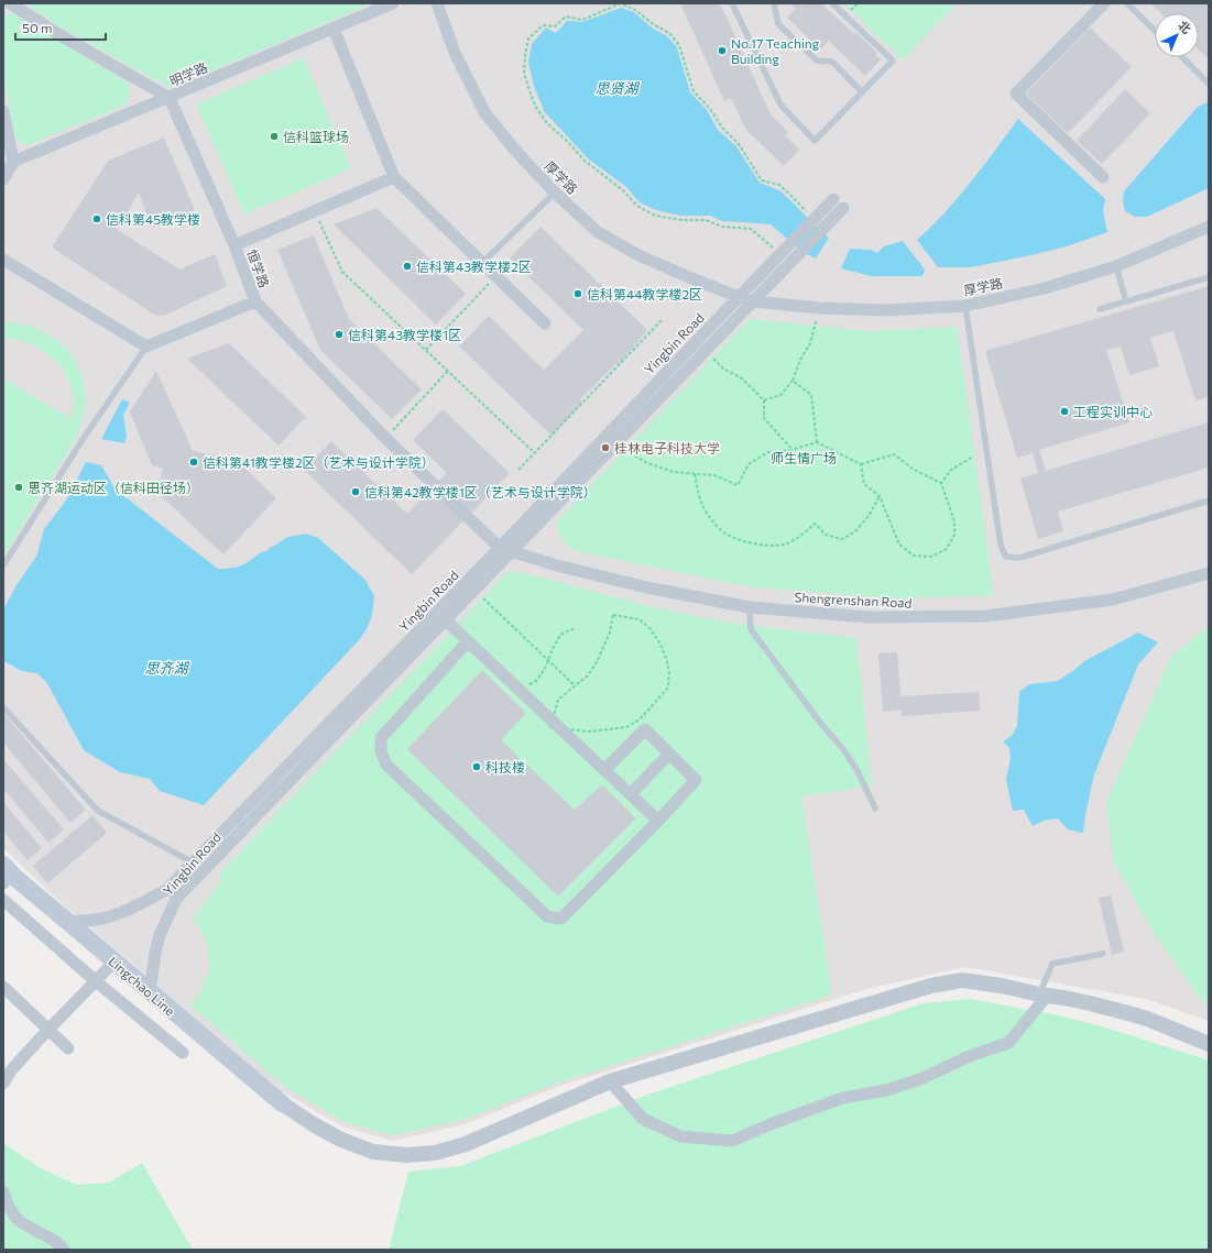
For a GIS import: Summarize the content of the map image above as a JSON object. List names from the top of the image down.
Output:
{
  "streets": {
    "main road": ["Lingchao Line"],
    "street": [
      "明学路",
      "厚学路",
      "恒学路",
      "Yingbin Road",
      "Shengrenshan Road"
    ]
  },
  "crossings": [
    ["明学路", "恒学路"],
    ["厚学路", "Yingbin Road"],
    ["恒学路", "Yingbin Road"],
    ["恒学路", "Shengrenshan Road"],
    ["Yingbin Road", "Shengrenshan Road"],
    ["Yingbin Road", "Lingchao Line"]
  ],
  "water": ["思贤湖", "思齐湖"],
  "parks": ["师生情广场"],
  "places": [
    "No.17 Teaching Building",
    "信科篮球场",
    "信科第45教学楼",
    "信科第43教学楼2区",
    "信科第44教学楼2区",
    "信科第43教学楼1区",
    "工程实训中心",
    "桂林电子科技大学",
    "信科第41教学楼2区（艺术与设计学院）",
    "思齐湖运动区（信科田径场）",
    "信科第42教学楼1区（艺术与设计学院）",
    "科技楼"
  ],
  "scale_bar": "50 m",
  "north": "top right"
}
